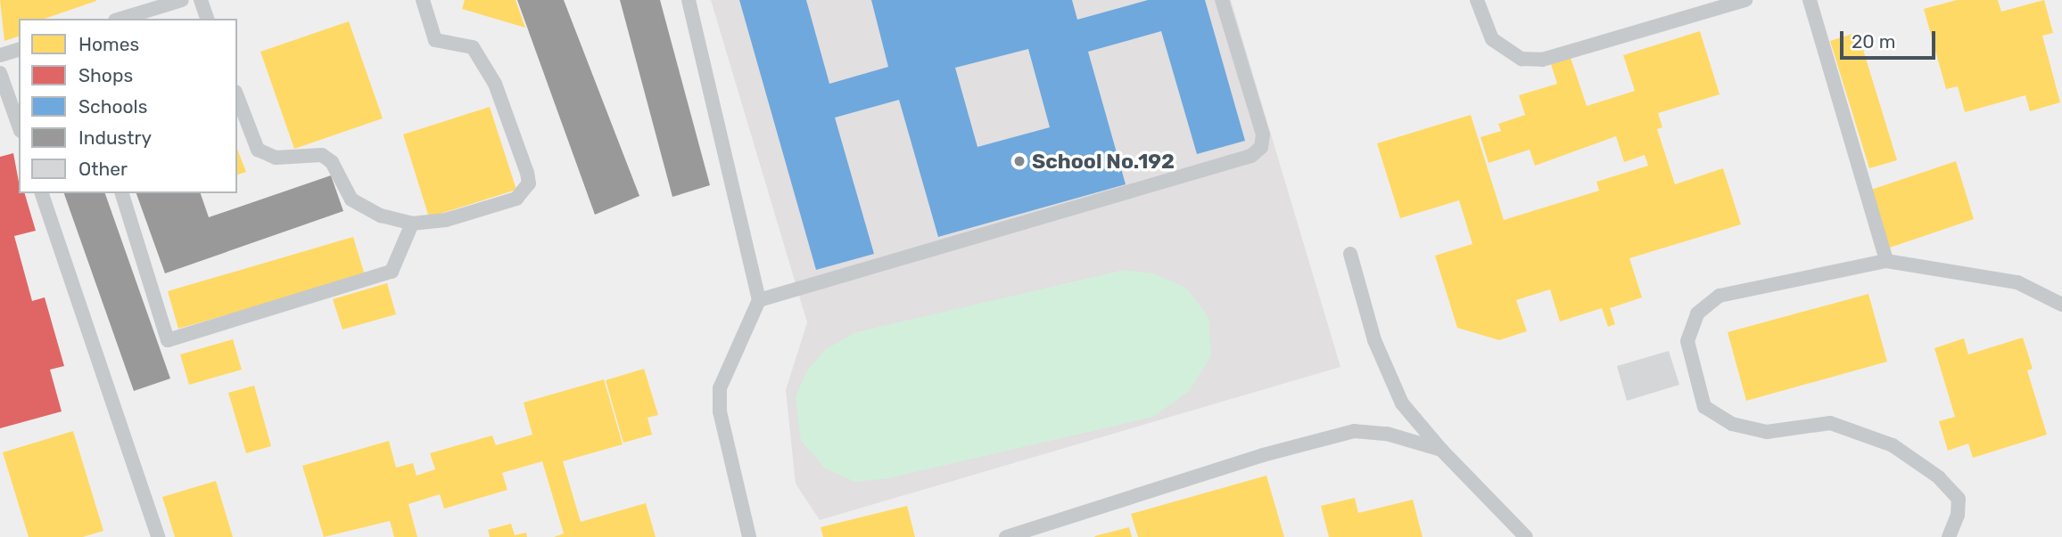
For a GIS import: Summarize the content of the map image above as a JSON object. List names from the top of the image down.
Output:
{
  "places": ["School No.192"],
  "legend": [
    "Homes",
    "Shops",
    "Schools",
    "Industry",
    "Other"
  ],
  "scale_bar": "20 m"
}
